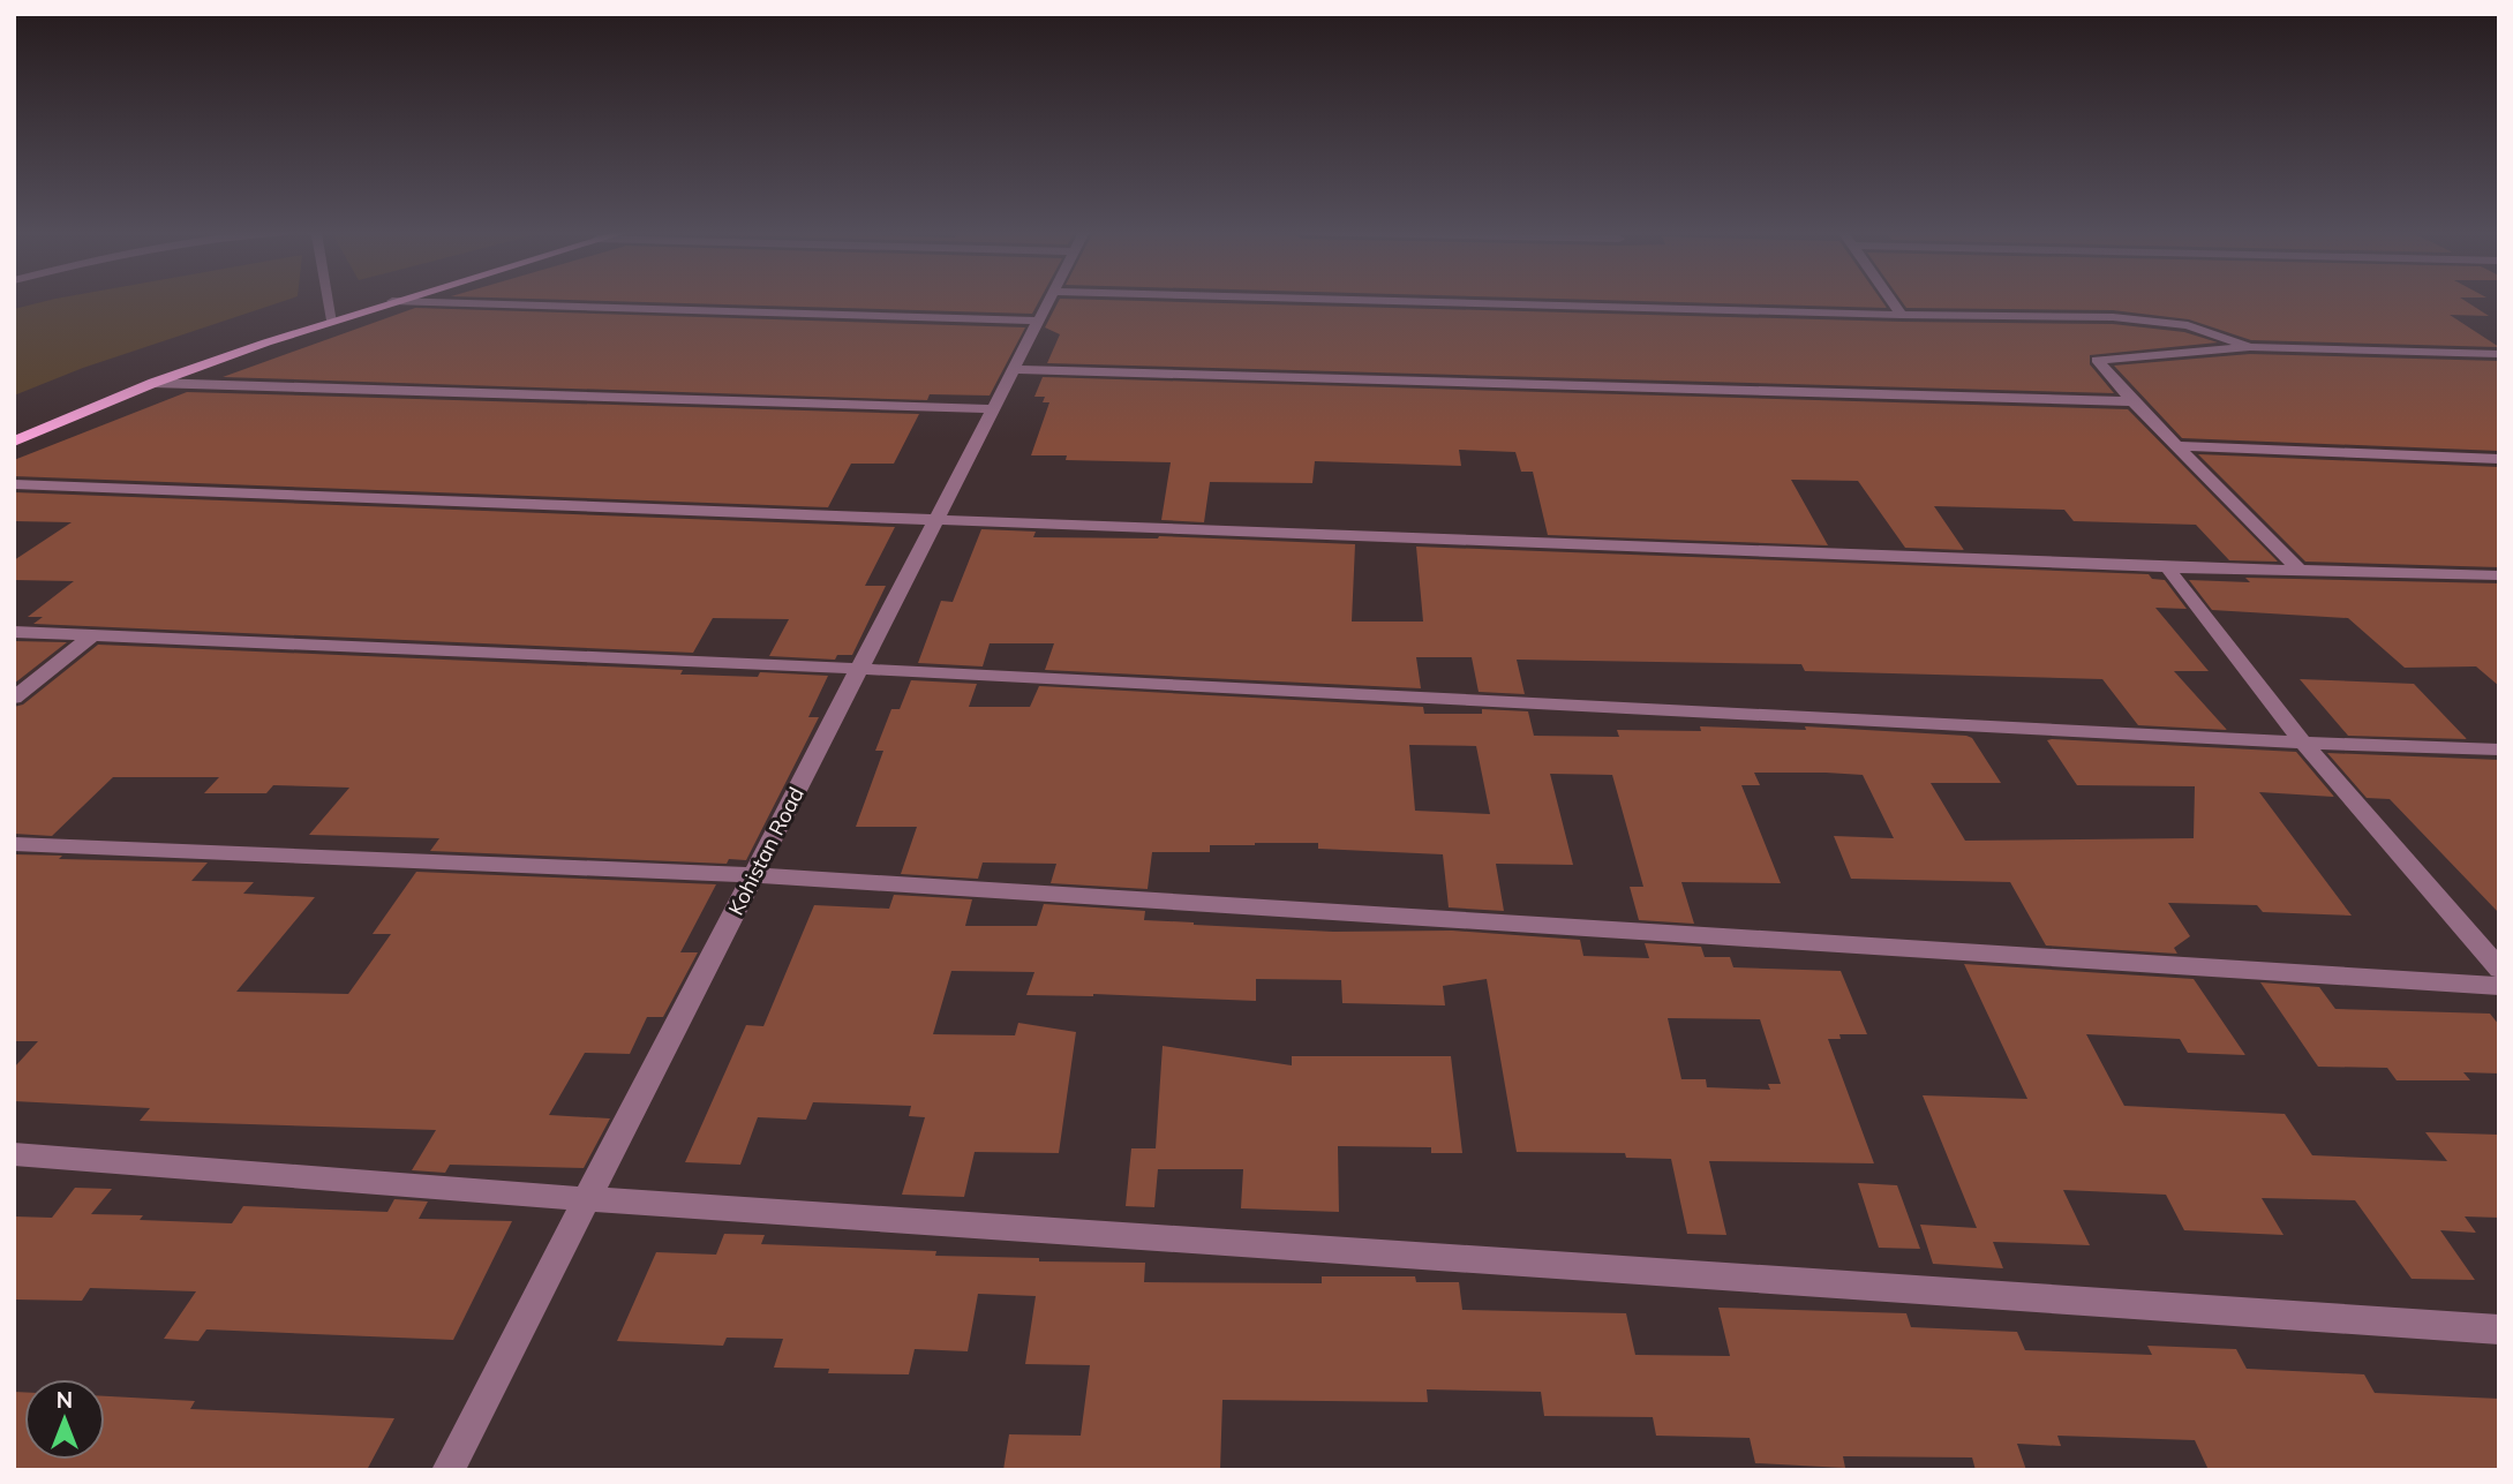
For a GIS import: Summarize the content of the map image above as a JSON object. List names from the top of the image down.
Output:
{
  "streets": {
    "street": ["Kohistan Road"]
  },
  "north": "top"
}
